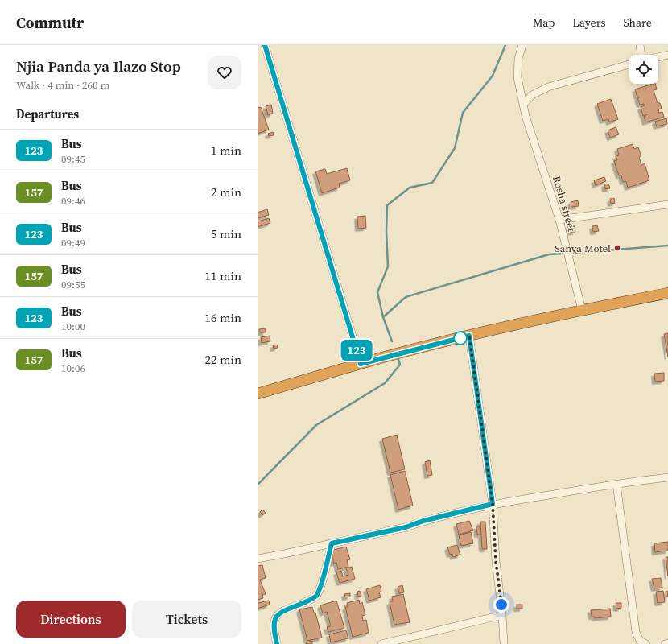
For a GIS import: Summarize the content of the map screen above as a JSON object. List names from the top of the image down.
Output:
{
  "streets": {
    "street": ["Rosha street"]
  },
  "places": ["Sanya Motel"],
  "lines": ["bus line 123"],
  "page": {
    "header": "Commutr",
    "nav": ["Map", "Layers", "Share"],
    "heading": [
      ["Njia Panda ya Ilazo Stop", "Walk · 4 min · 260 m"],
      "Departures"
    ],
    "on_map": "123",
    "list": [
      {
        "mark": "123",
        "name": "Bus",
        "note": "09:45",
        "value": "1 min"
      },
      {
        "mark": "157",
        "name": "Bus",
        "note": "09:46",
        "value": "2 min"
      },
      {
        "mark": "123",
        "name": "Bus",
        "note": "09:49",
        "value": "5 min"
      },
      {
        "mark": "157",
        "name": "Bus",
        "note": "09:55",
        "value": "11 min"
      },
      {
        "mark": "123",
        "name": "Bus",
        "note": "10:00",
        "value": "16 min"
      },
      {
        "mark": "157",
        "name": "Bus",
        "note": "10:06",
        "value": "22 min"
      }
    ],
    "buttons": ["Directions", "Tickets"]
  }
}
